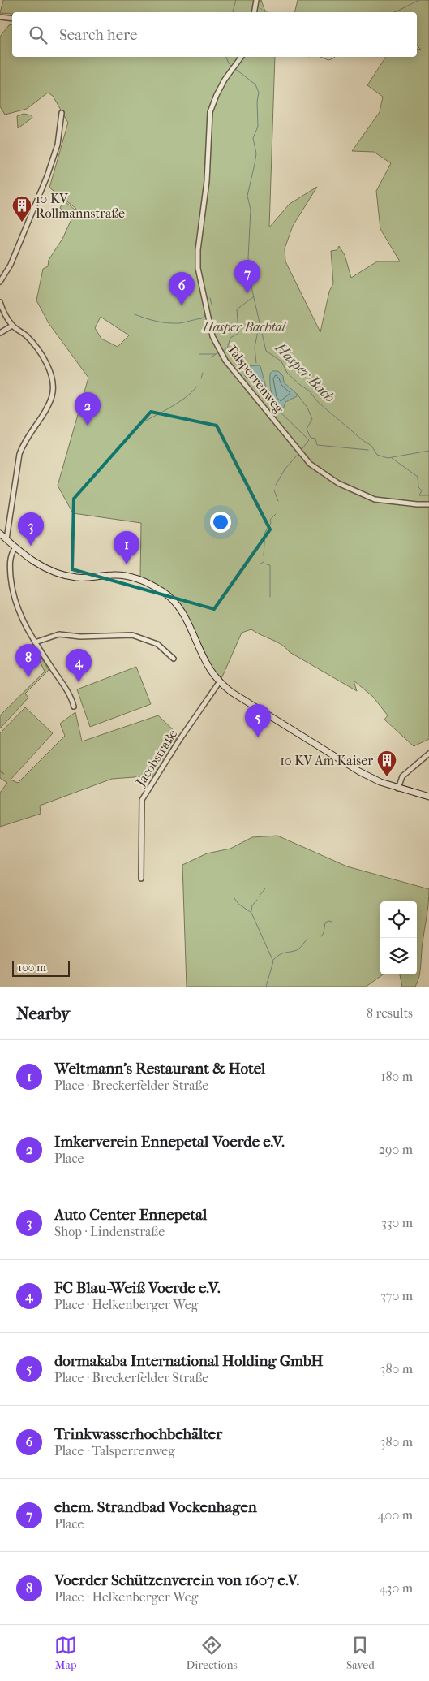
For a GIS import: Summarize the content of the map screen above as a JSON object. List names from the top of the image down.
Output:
{
  "streets": {
    "street": ["Talsperrenweg", "Jacobstraße"]
  },
  "water": ["Hasper Bach"],
  "parks": ["Hasper Bachtal"],
  "places": {
    "building": ["10 KV Rollmannstraße", "10 KV Am Kaiser"]
  },
  "scale_bar": "100 m",
  "page": {
    "search": "Search here",
    "pins": [
      "7",
      "6",
      "2",
      "3",
      "1",
      "8",
      "4",
      "5"
    ],
    "scale": "100 m",
    "heading": ["Nearby", "8 results"],
    "list": [
      {
        "mark": "1",
        "name": "Weltmann's Restaurant & Hotel",
        "note": "Place · Breckerfelder Straße",
        "value": "180 m"
      },
      {
        "mark": "2",
        "name": "Imkerverein Ennepetal-Voerde e.V.",
        "note": "Place",
        "value": "290 m"
      },
      {
        "mark": "3",
        "name": "Auto Center Ennepetal",
        "note": "Shop · Lindenstraße",
        "value": "330 m"
      },
      {
        "mark": "4",
        "name": "FC Blau-Weiß Voerde e.V.",
        "note": "Place · Helkenberger Weg",
        "value": "370 m"
      },
      {
        "mark": "5",
        "name": "dormakaba International Holding GmbH",
        "note": "Place · Breckerfelder Straße",
        "value": "380 m"
      },
      {
        "mark": "6",
        "name": "Trinkwasserhochbehälter",
        "note": "Place · Talsperrenweg",
        "value": "380 m"
      },
      {
        "mark": "7",
        "name": "ehem. Strandbad Vockenhagen",
        "note": "Place",
        "value": "400 m"
      },
      {
        "mark": "8",
        "name": "Voerder Schützenverein von 1607 e.V.",
        "note": "Place · Helkenberger Weg",
        "value": "430 m"
      }
    ],
    "nav": ["Map", "Directions", "Saved"]
  }
}
